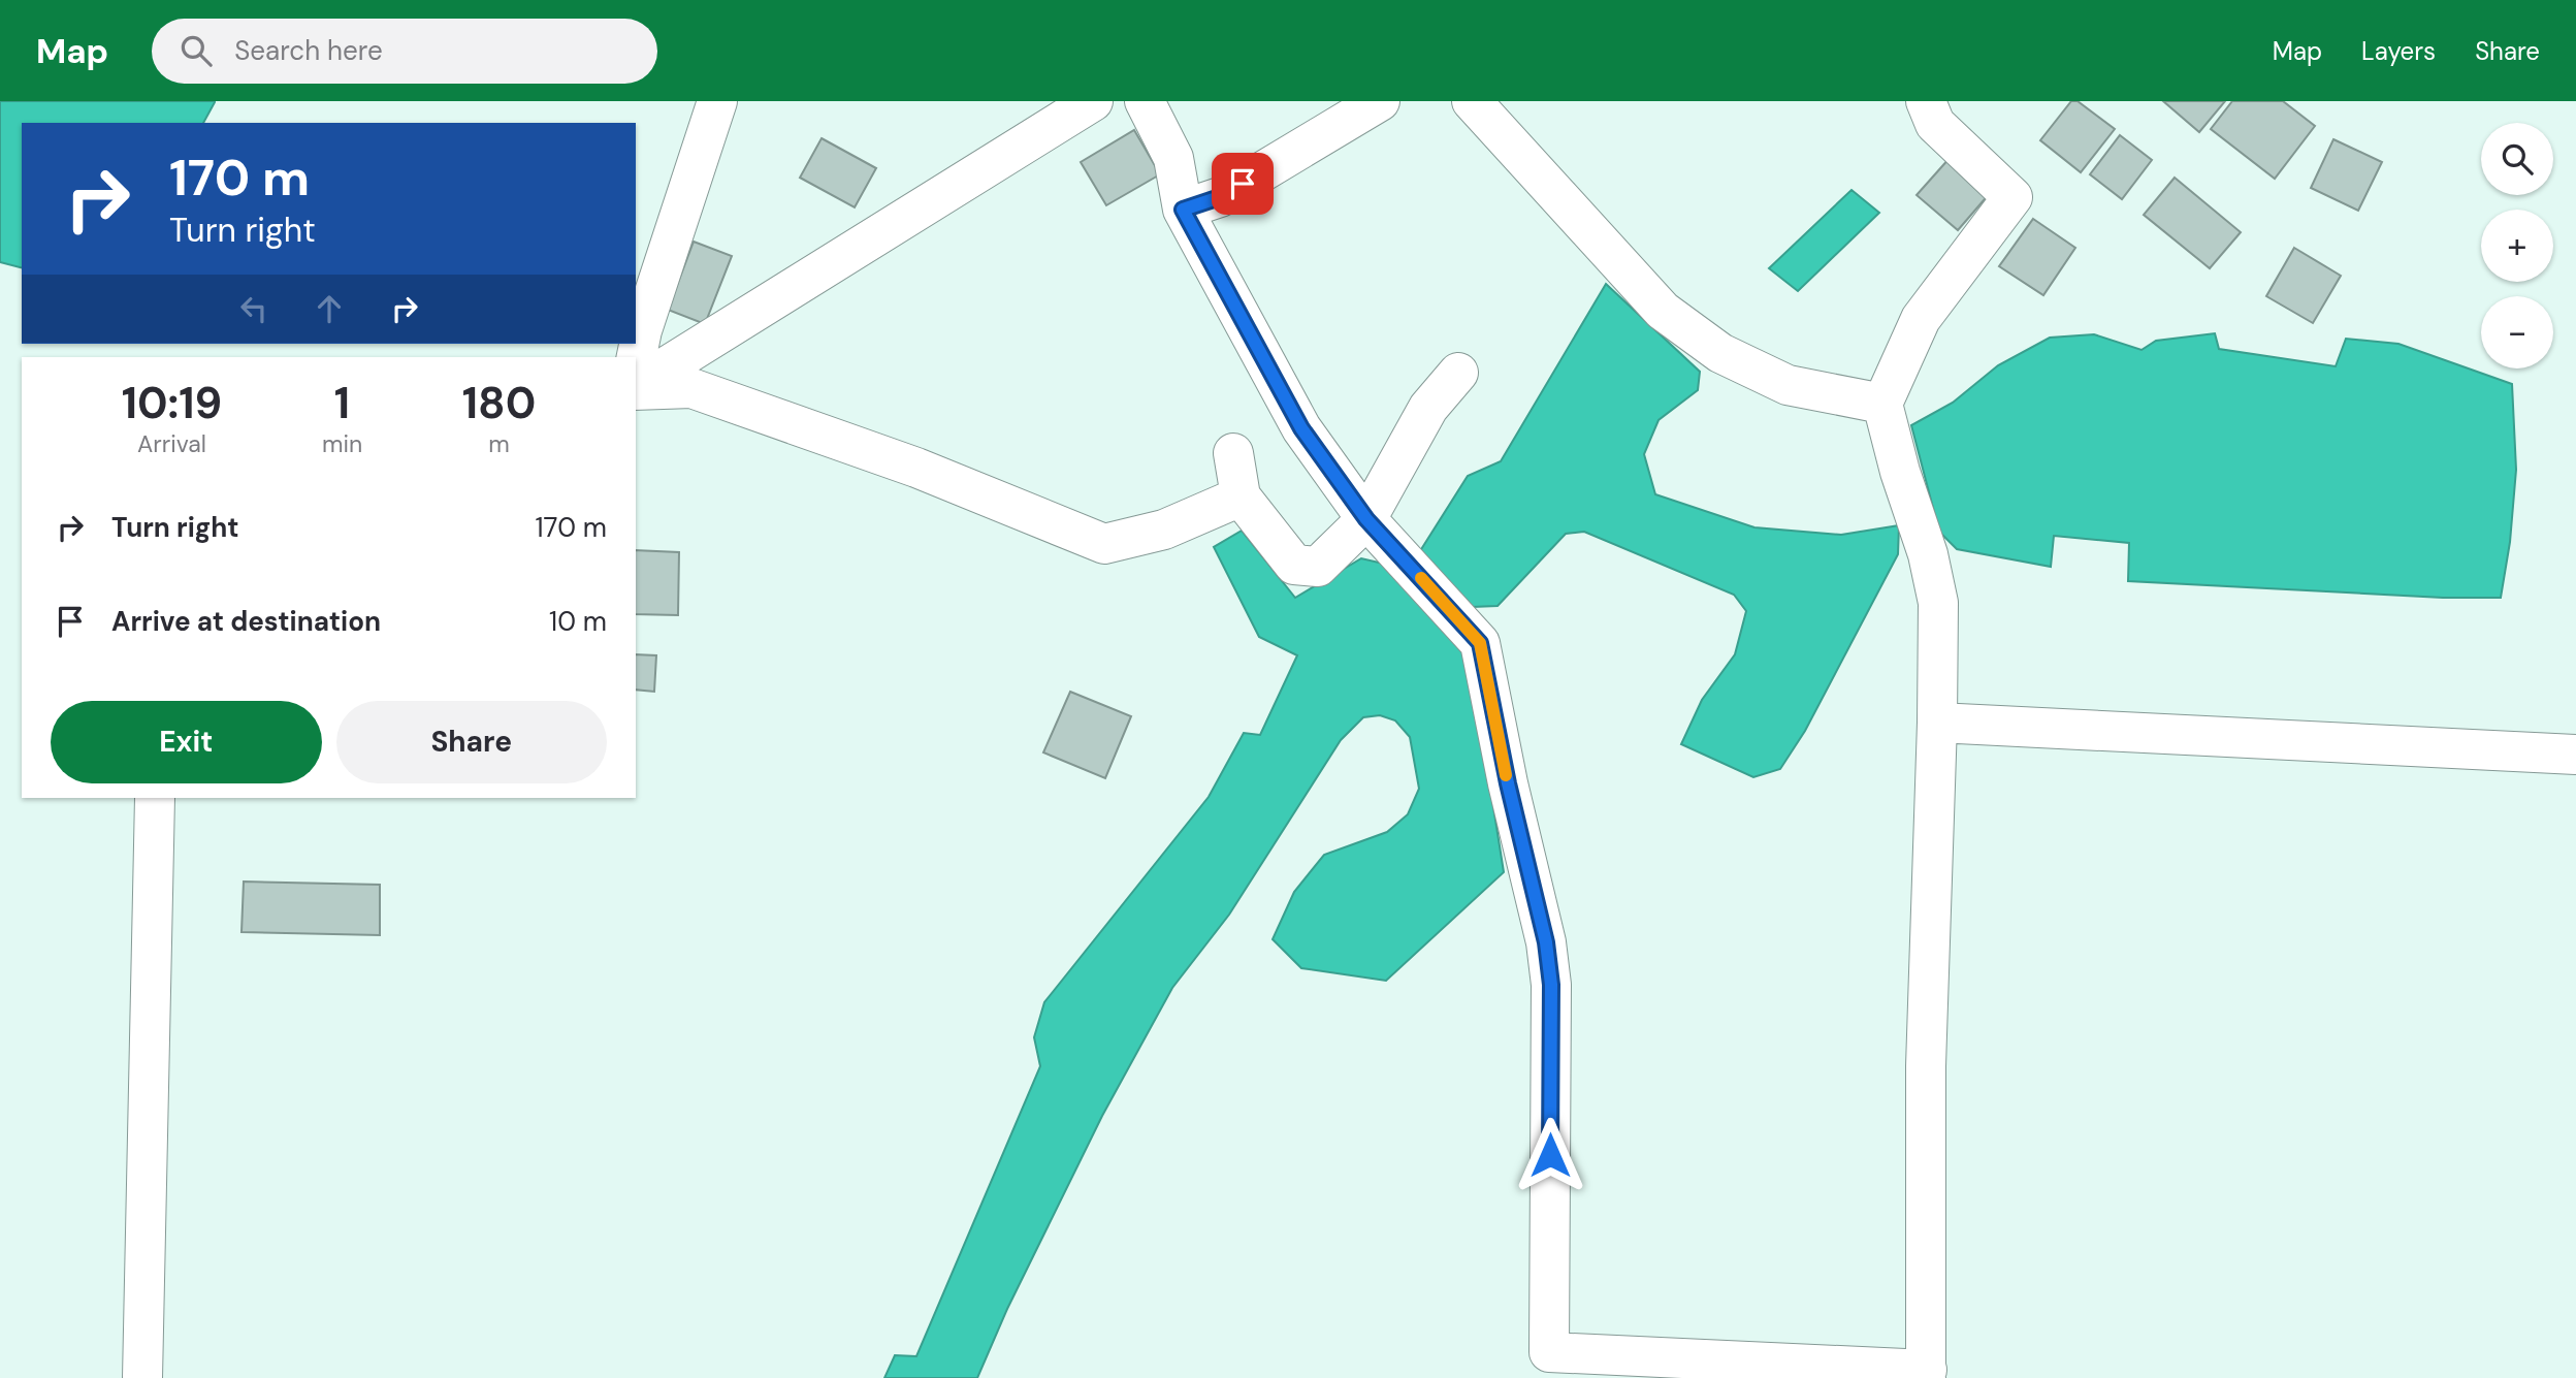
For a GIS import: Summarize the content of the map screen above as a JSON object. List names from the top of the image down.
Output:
{
  "page": {
    "header": "Map",
    "search": "Search here",
    "nav": ["Map", "Layers", "Share"],
    "map_buttons": ["+", "−"],
    "turn": ["170 m", "Turn right"],
    "eta": [
      "10:19",
      "Arrival",
      "1",
      "min",
      "180",
      "m"
    ],
    "list": [
      {
        "name": "Turn right",
        "value": "170 m"
      },
      {
        "name": "Arrive at destination",
        "value": "10 m"
      }
    ],
    "buttons": ["Exit", "Share"]
  }
}
